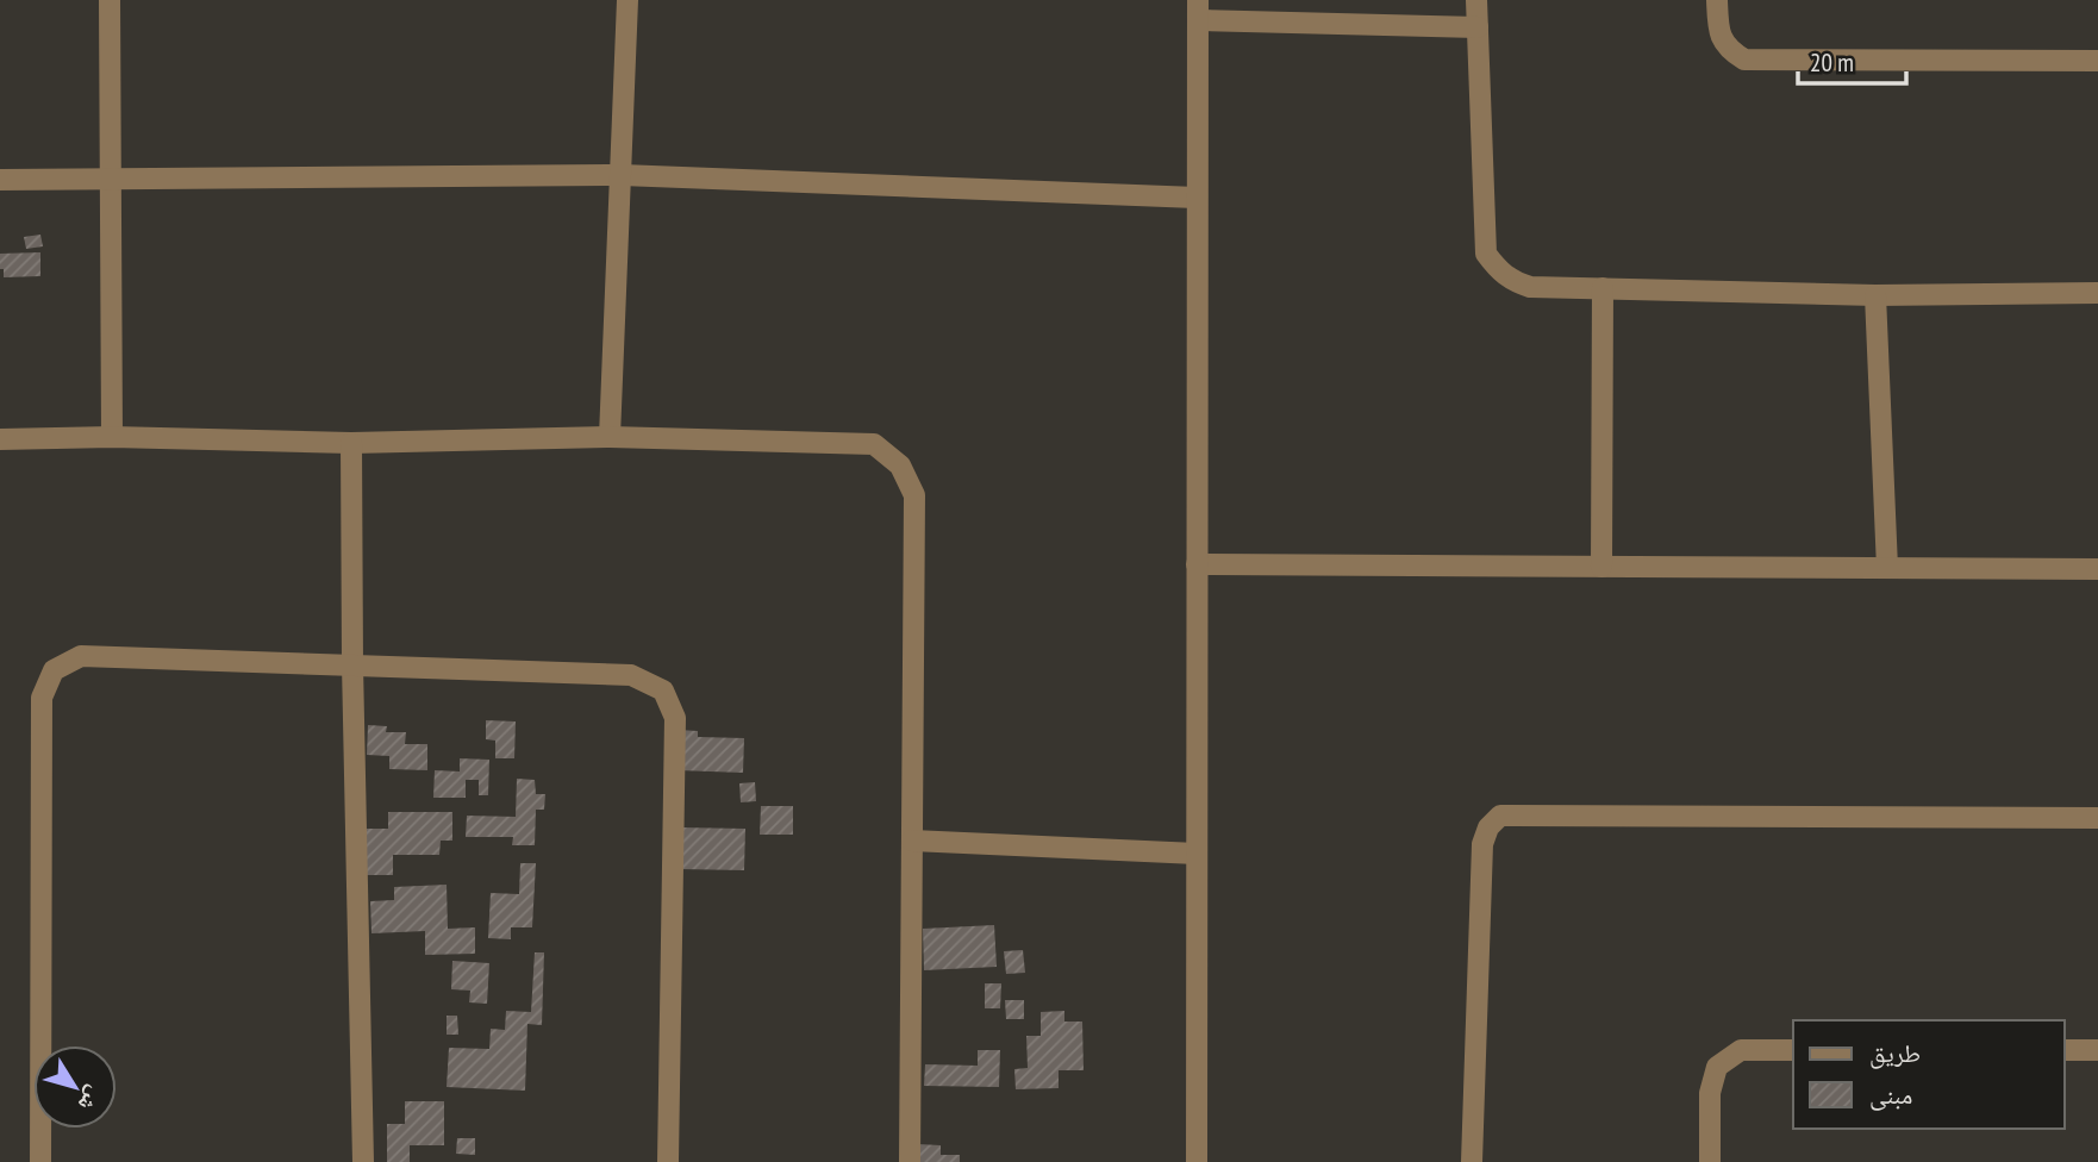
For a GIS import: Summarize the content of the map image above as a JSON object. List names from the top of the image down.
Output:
{
  "legend": ["طريق", "مبنى"],
  "scale_bar": "20 m",
  "north": "bottom right"
}
